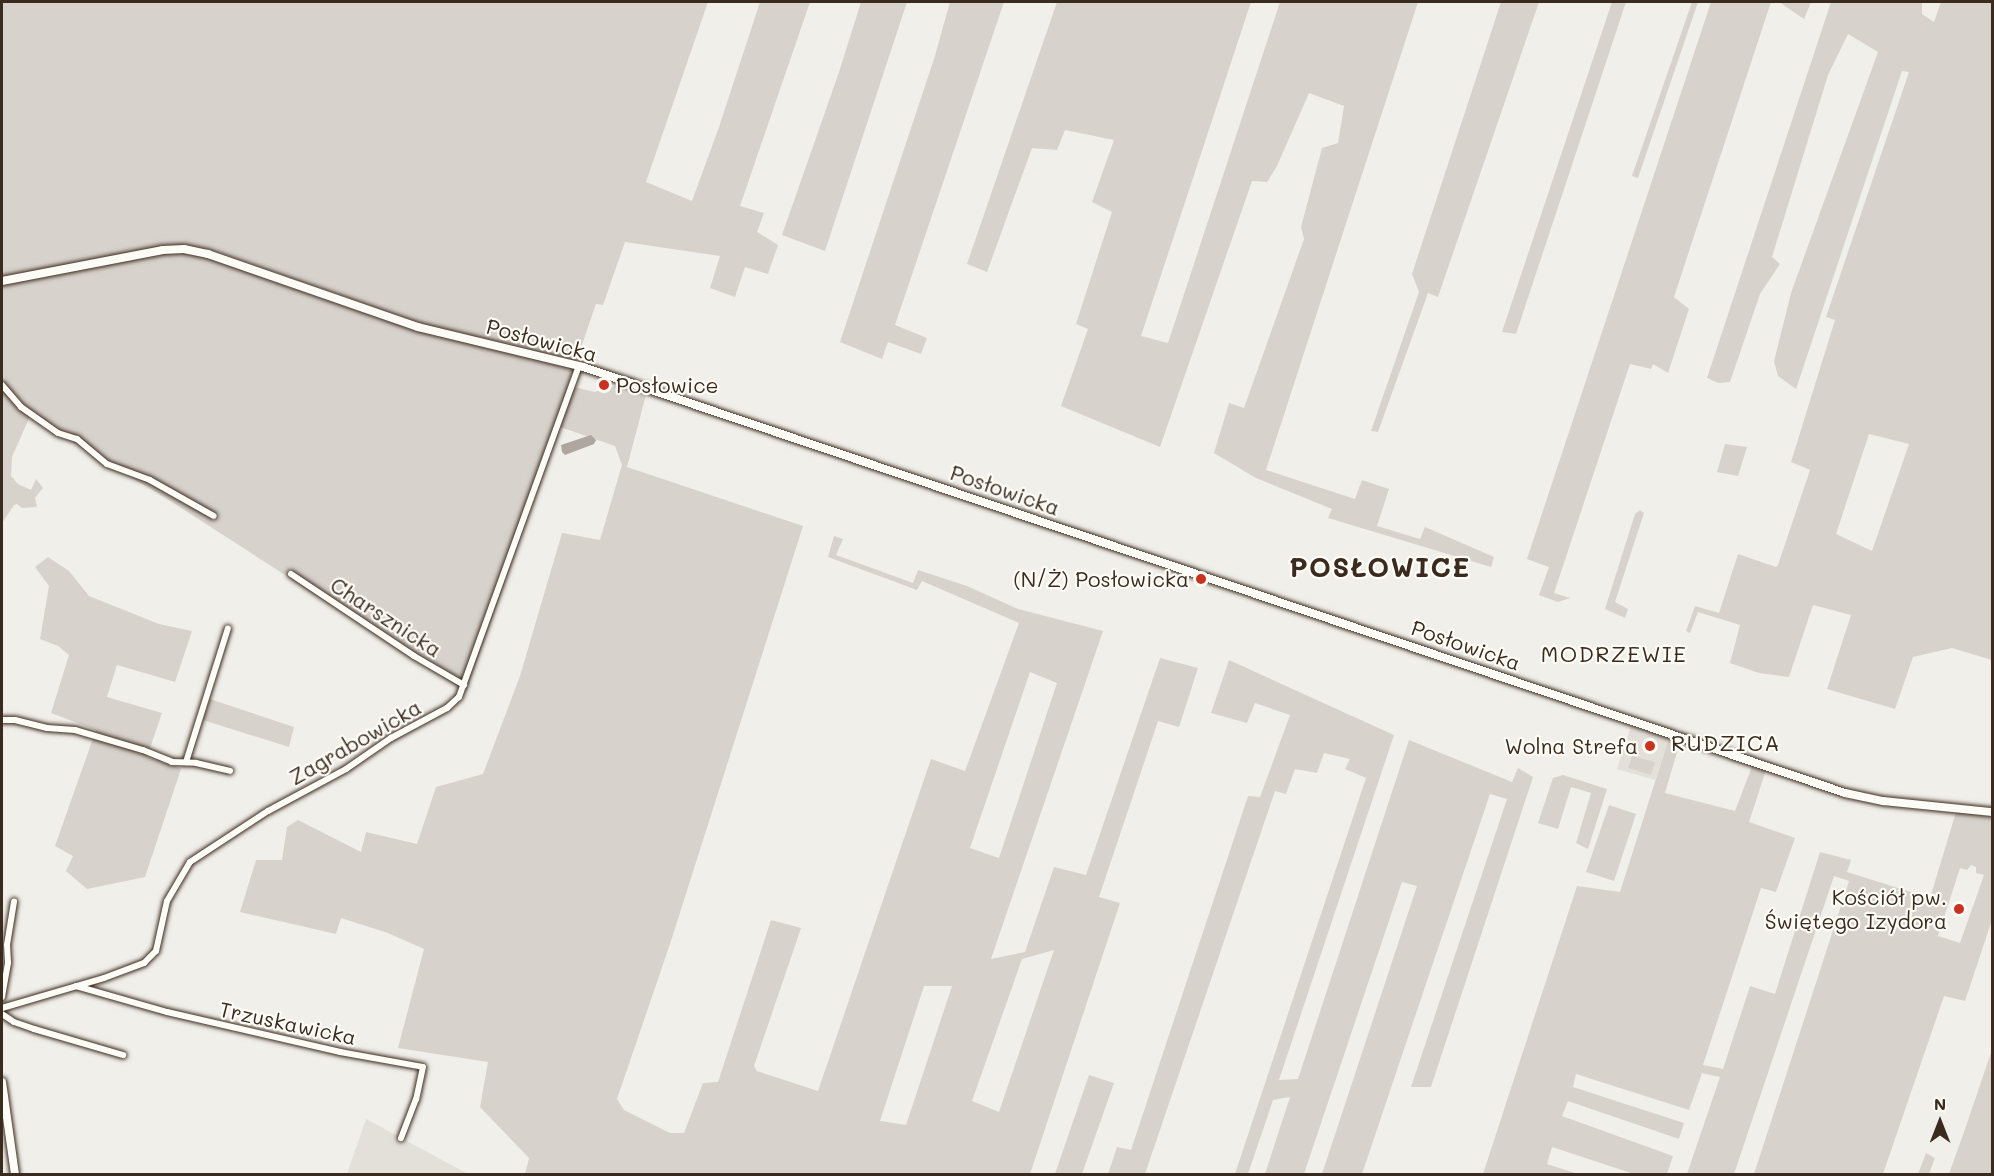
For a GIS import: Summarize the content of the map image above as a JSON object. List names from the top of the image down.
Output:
{
  "streets": {
    "street": [
      "Posłowicka",
      "Charsznicka",
      "Zagrabowicka",
      "Trzuskawicka"
    ]
  },
  "crossings": [
    ["Posłowicka", "Zagrabowicka"],
    ["Charsznicka", "Zagrabowicka"],
    ["Zagrabowicka", "Trzuskawicka"]
  ],
  "districts": ["POSŁOWICE", "MODRZEWIE", "RUDZICA"],
  "places": [
    "Posłowice",
    "(N/Ż) Posłowicka",
    "Wolna Strefa",
    "Kościół pw. Świętego Izydora"
  ],
  "north": "top"
}
